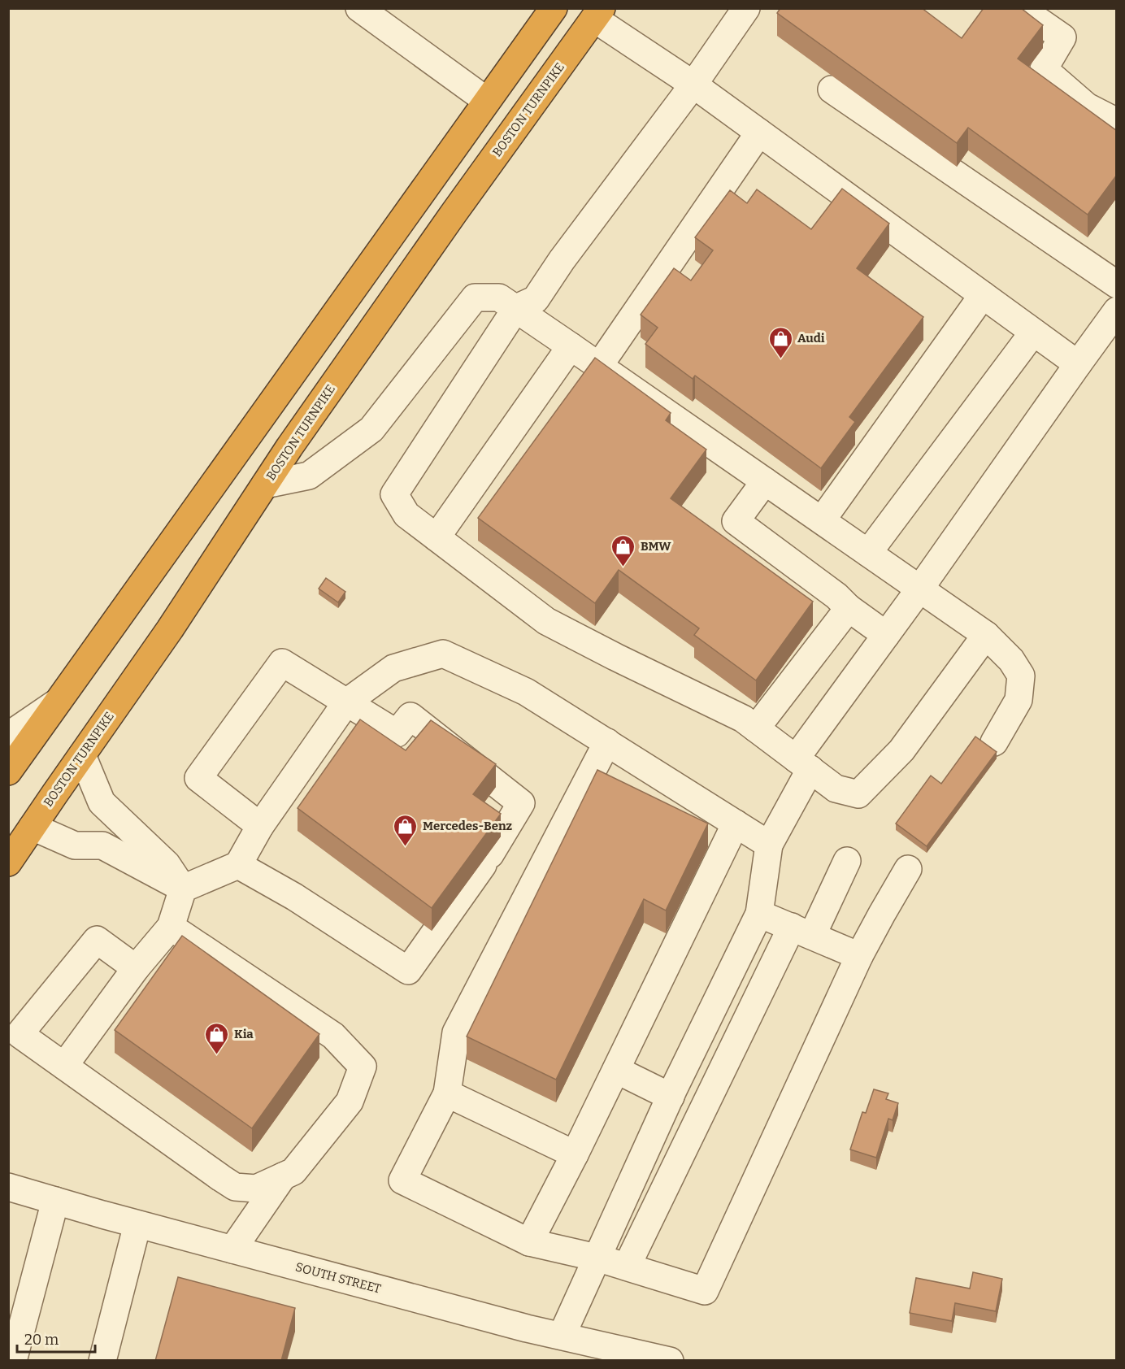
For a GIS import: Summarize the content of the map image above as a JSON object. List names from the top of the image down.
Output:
{
  "streets": {
    "highway": ["BOSTON TURNPIKE"],
    "street": ["SOUTH STREET"]
  },
  "places": {
    "shop": [
      "Audi",
      "BMW",
      "Mercedes-Benz",
      "Kia"
    ]
  },
  "scale_bar": "20 m"
}
